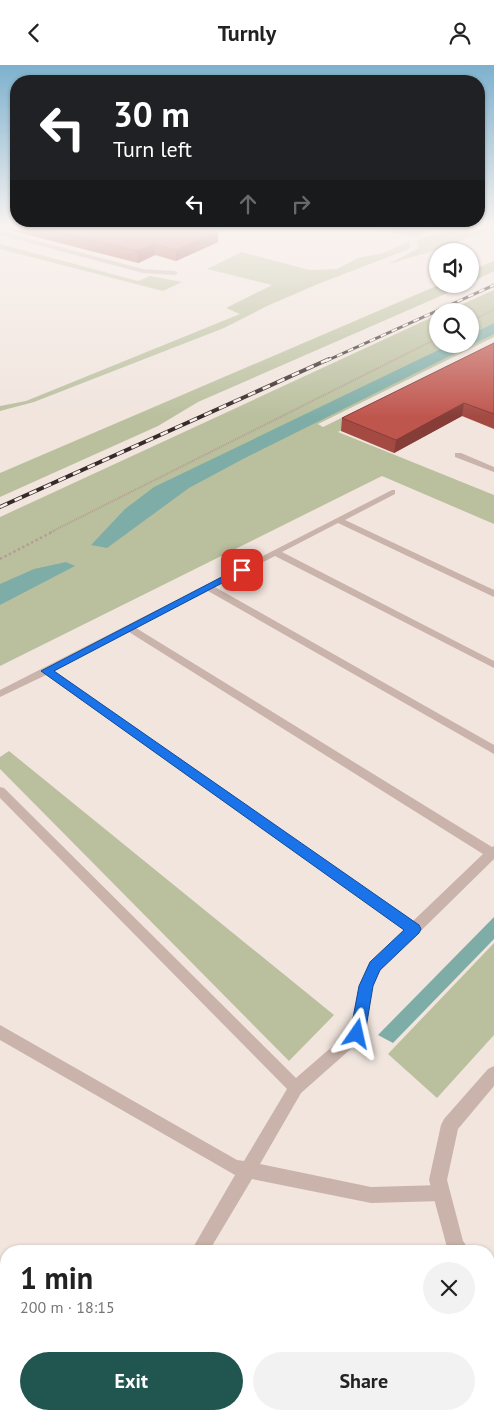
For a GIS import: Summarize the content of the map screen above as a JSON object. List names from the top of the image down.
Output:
{
  "page": {
    "header": "Turnly",
    "turn": ["30 m", "Turn left"],
    "heading": ["1 min", "200 m · 18:15"],
    "buttons": ["Exit", "Share"]
  }
}
